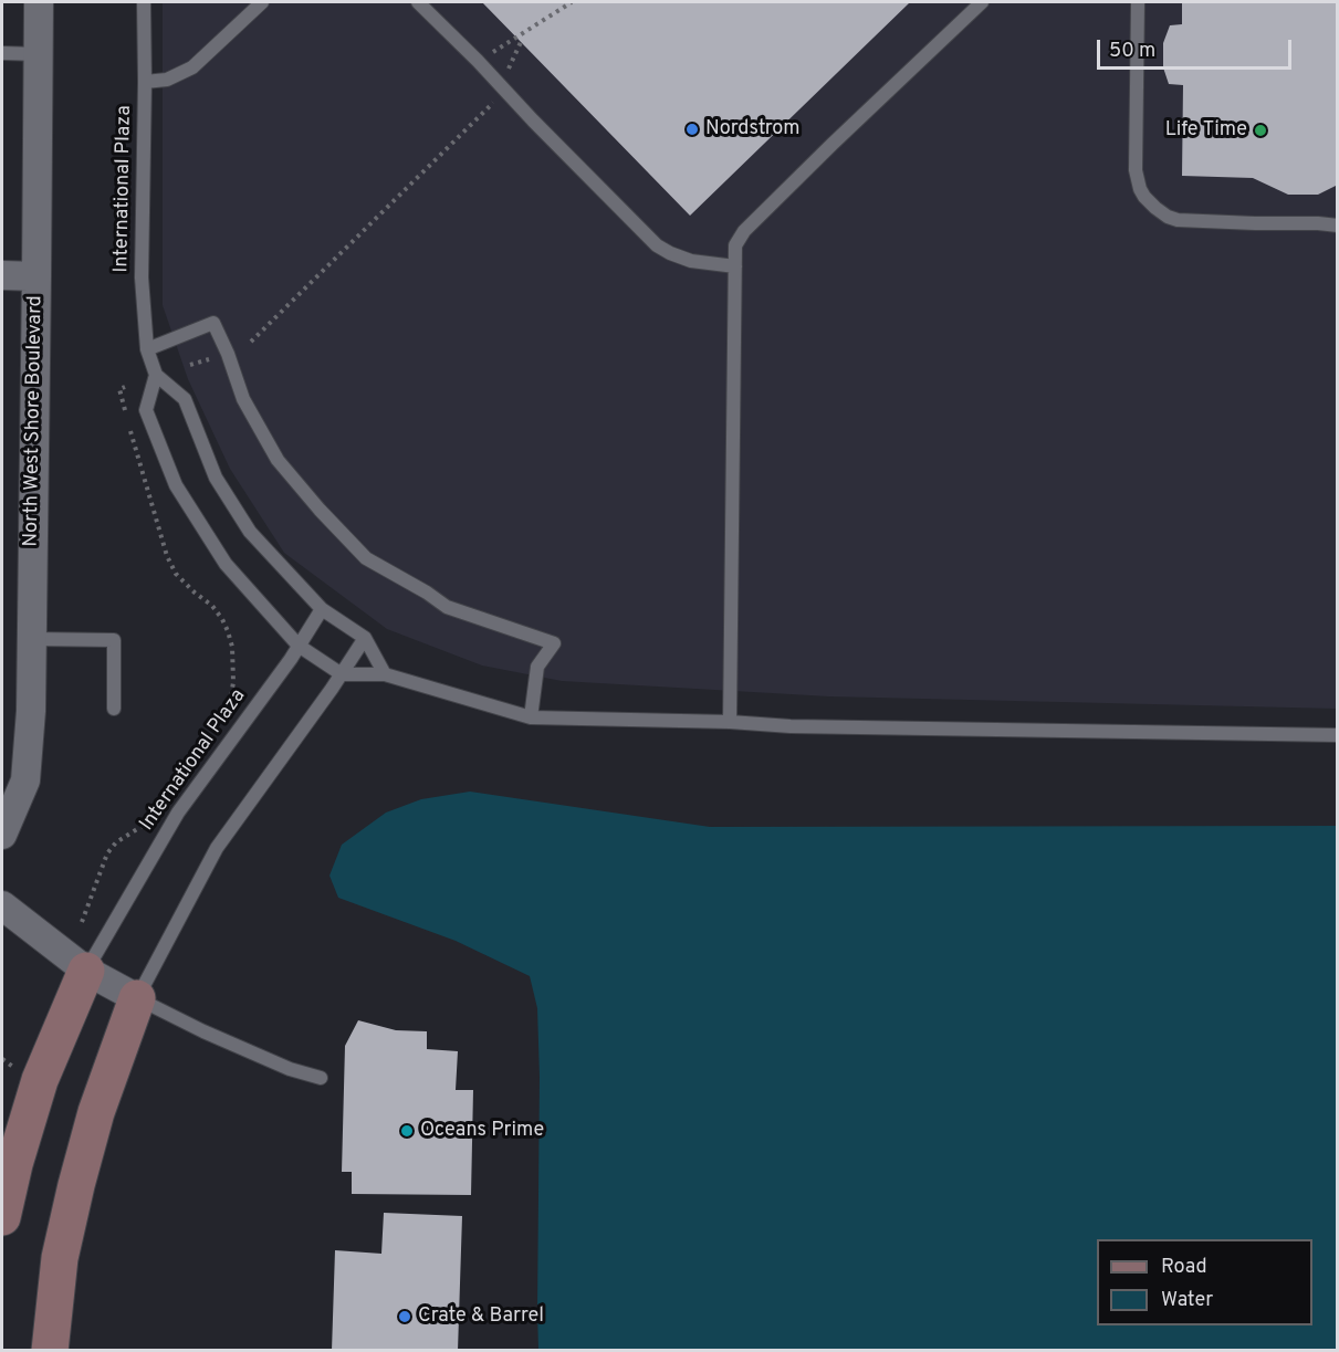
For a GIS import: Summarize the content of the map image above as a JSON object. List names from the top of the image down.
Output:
{
  "streets": {
    "street": ["North West Shore Boulevard"],
    "lane": ["International Plaza"]
  },
  "places": [
    "Nordstrom",
    "Life Time",
    "Oceans Prime",
    "Crate & Barrel"
  ],
  "legend": ["Road", "Water"],
  "scale_bar": "50 m"
}
